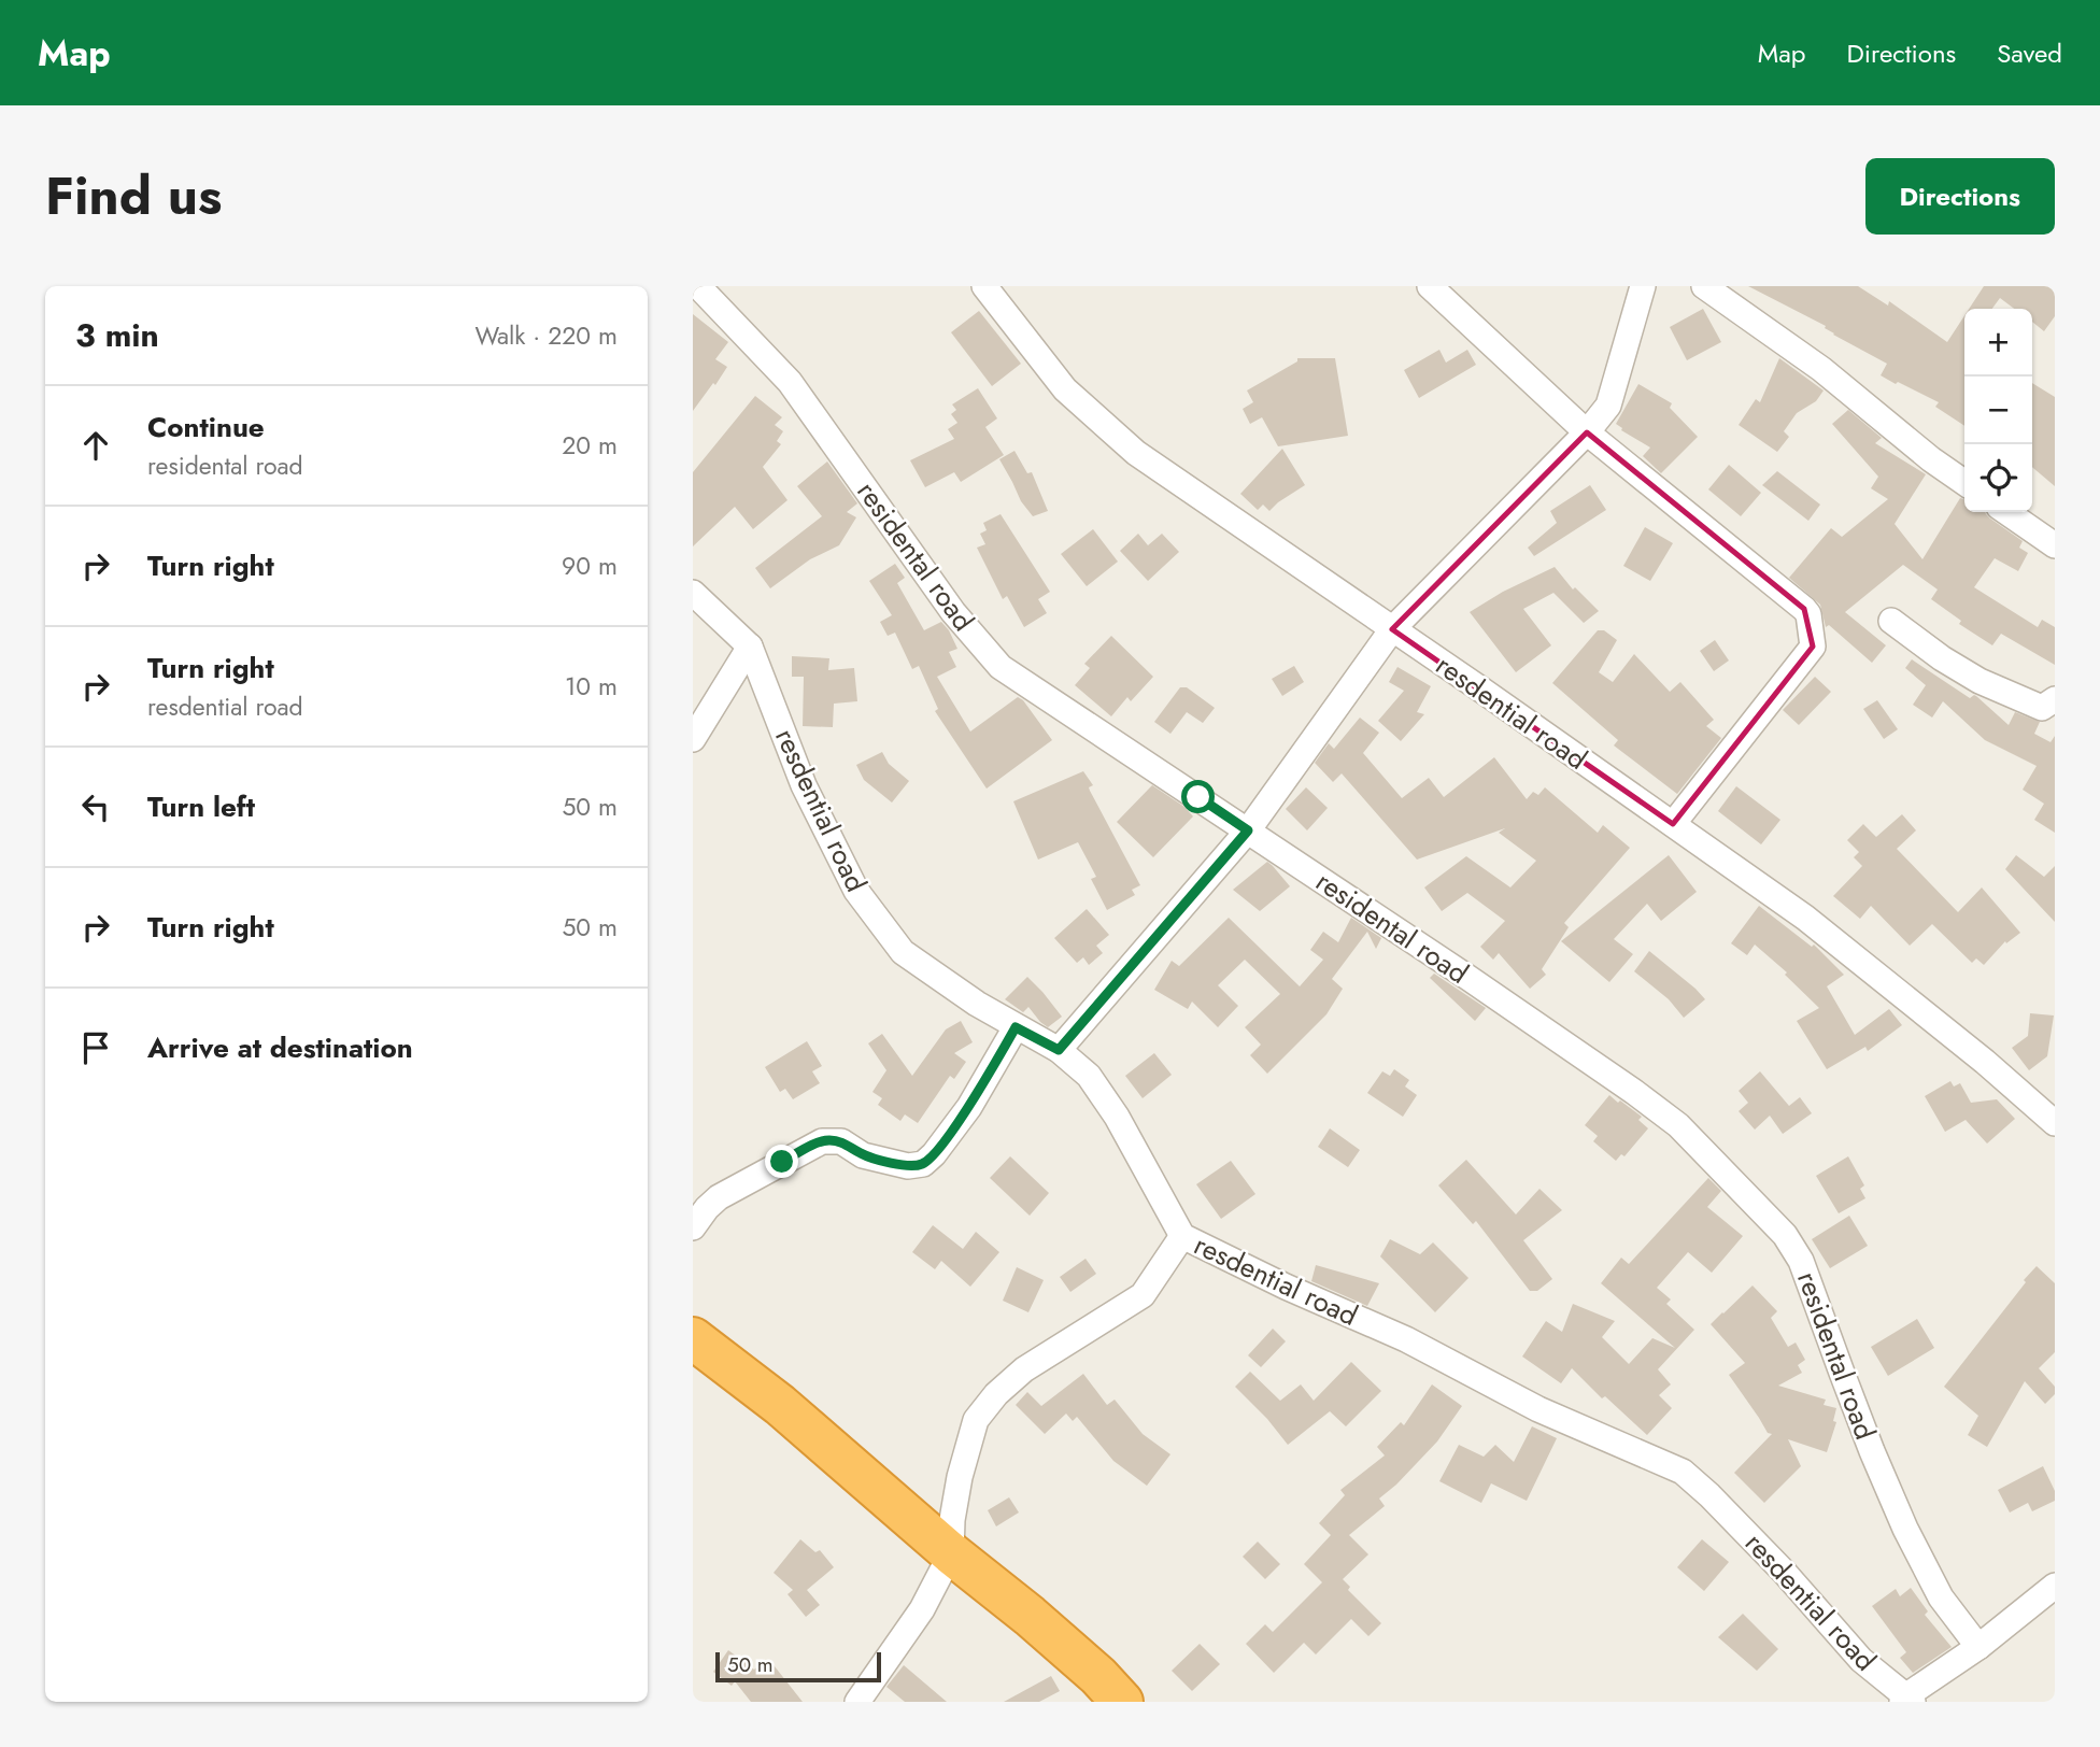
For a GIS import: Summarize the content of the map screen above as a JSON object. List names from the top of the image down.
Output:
{
  "streets": {
    "street": ["residental road", "resdential road"]
  },
  "crossings": [
    ["residental road", "resdential road"]
  ],
  "scale_bar": "50 m",
  "page": {
    "header": "Map",
    "nav": ["Map", "Directions", "Saved"],
    "title": "Find us",
    "buttons": "Directions",
    "heading": ["3 min", "Walk · 220 m"],
    "map_buttons": ["+", "−"],
    "list": [
      ["Continue", "residental road", "20 m"],
      ["Turn right", "90 m"],
      ["Turn right", "resdential road", "10 m"],
      ["Turn left", "50 m"],
      ["Turn right", "50 m"],
      "Arrive at destination"
    ],
    "scale": "50 m"
  }
}
